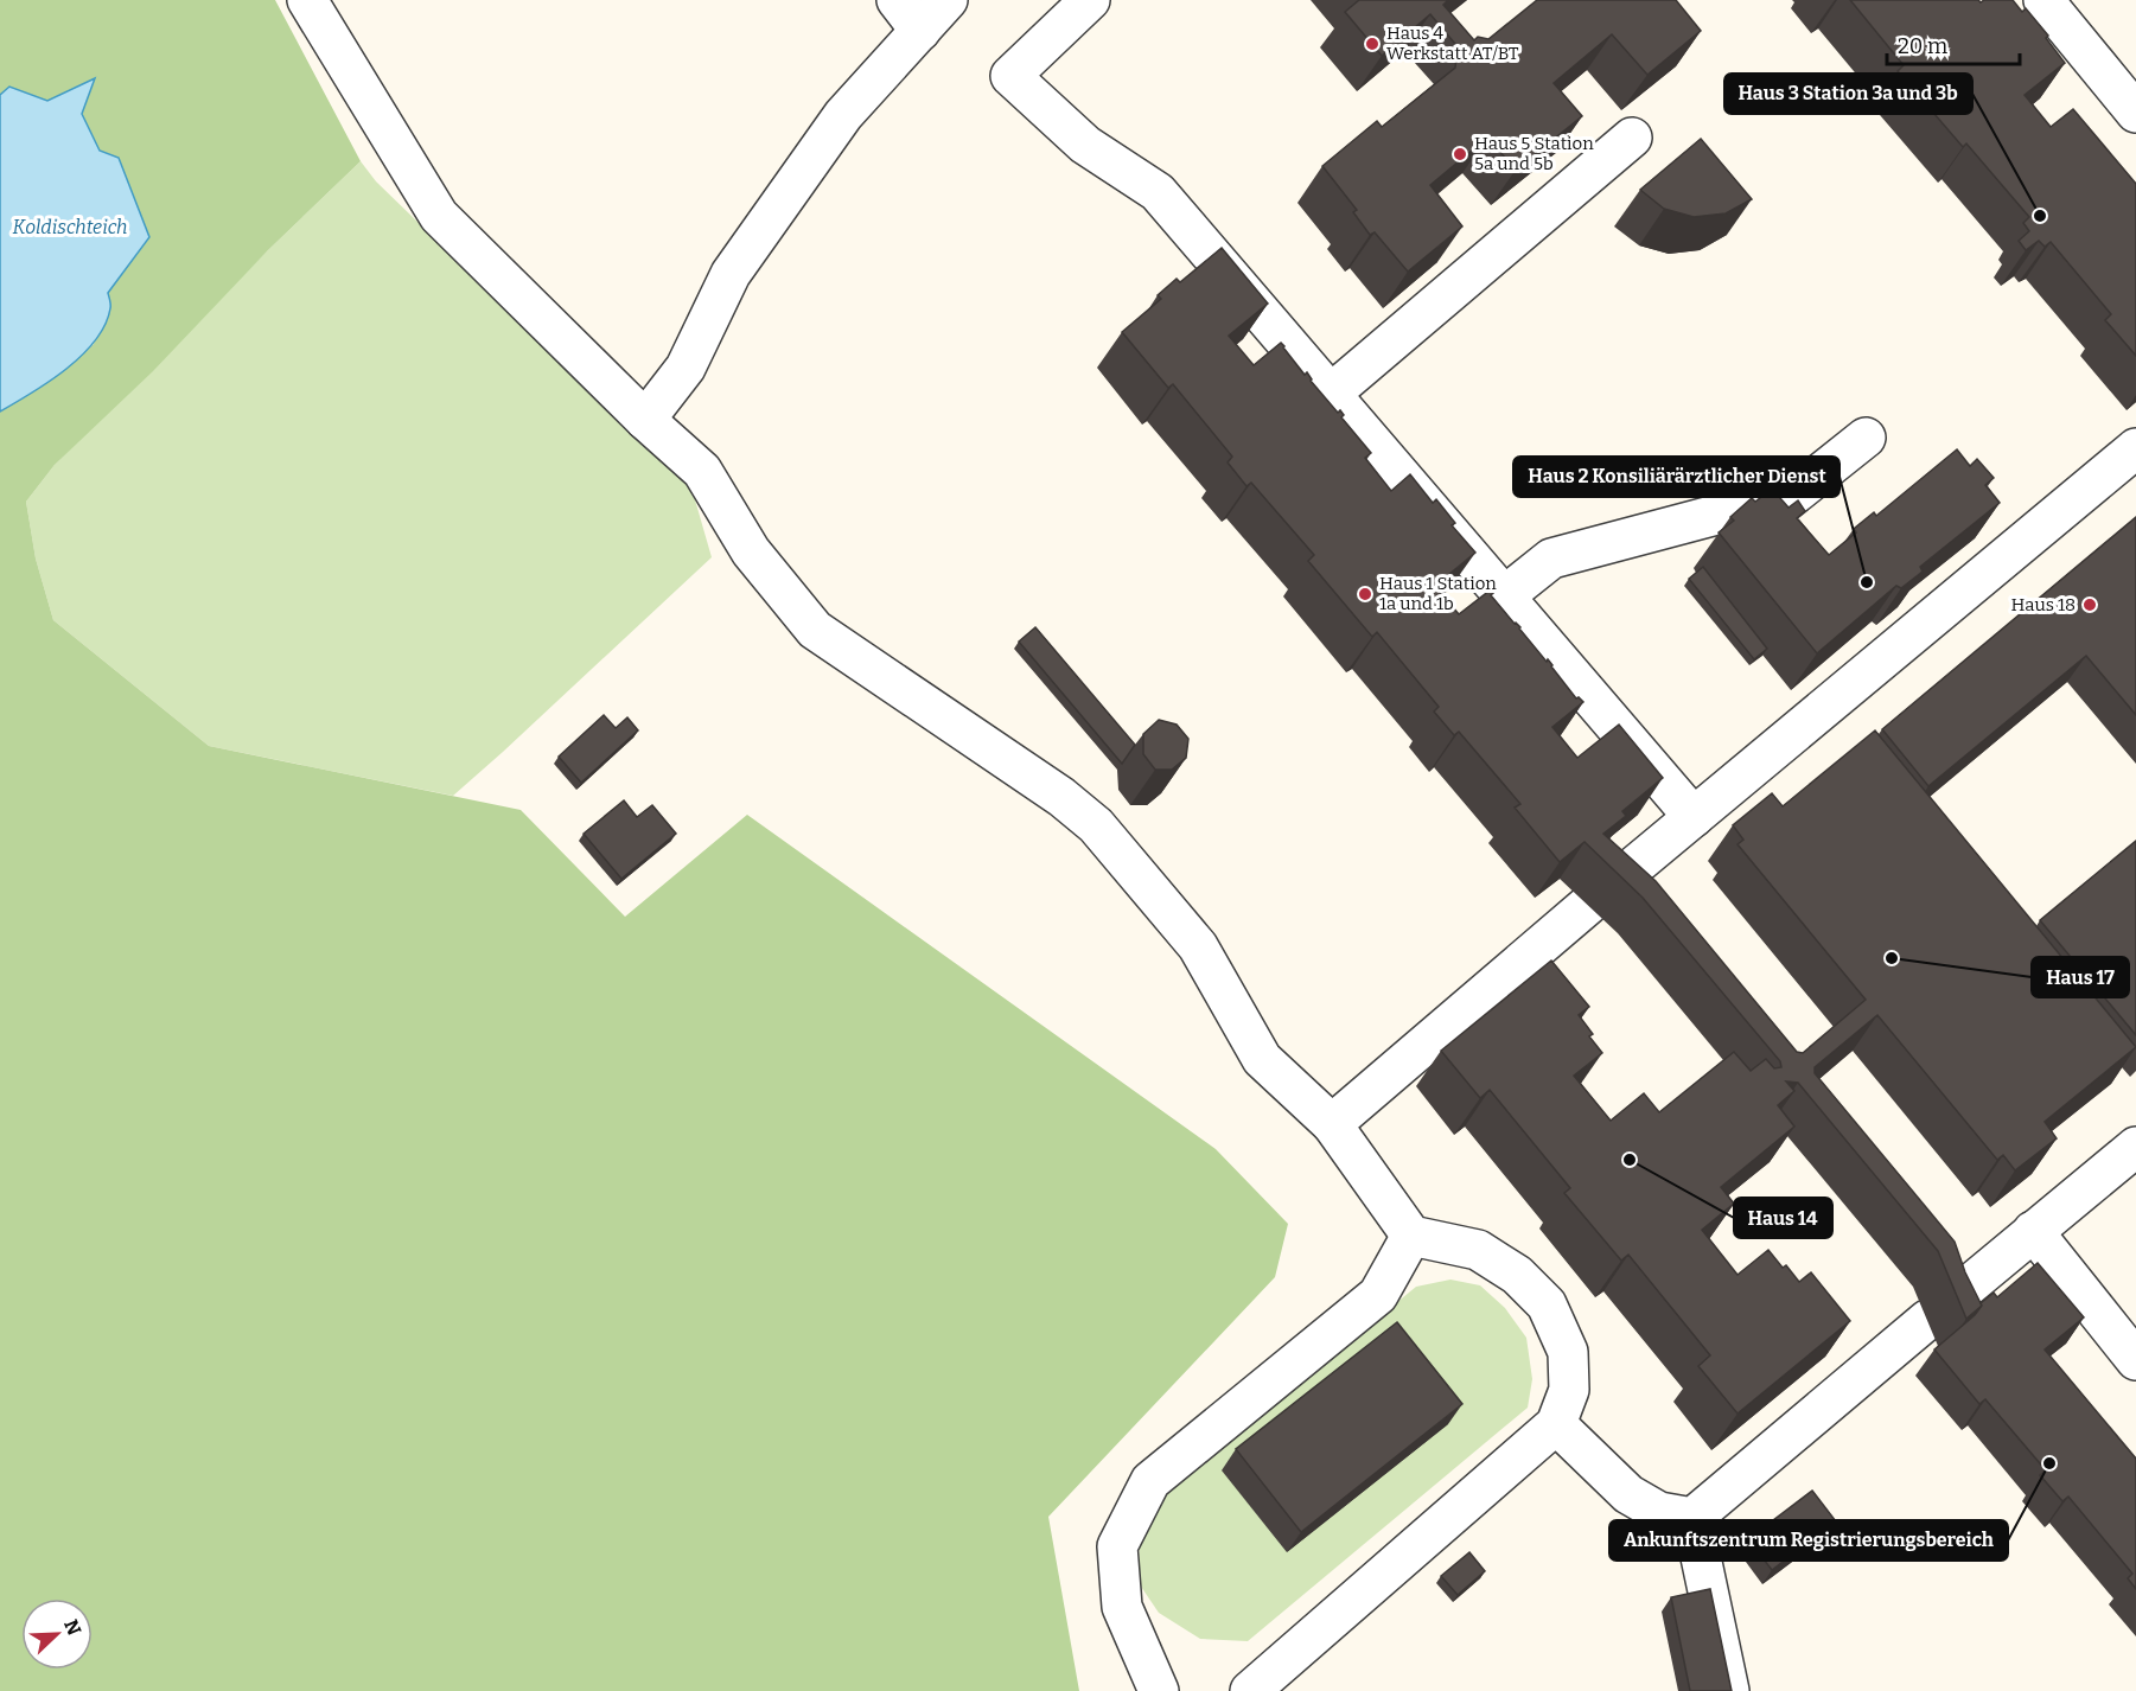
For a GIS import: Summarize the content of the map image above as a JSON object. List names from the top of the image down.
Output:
{
  "water": ["Koldischteich"],
  "places": [
    "Haus 4 Werkstatt AT/BT",
    "Haus 5 Station 5a und 5b",
    "Haus 3 Station 3a und 3b",
    "Haus 2 Konsiliärärztlicher Dienst",
    "Haus 1 Station 1a und 1b",
    "Haus 18",
    "Haus 17",
    "Haus 14",
    "Ankunftszentrum Registrierungsbereich"
  ],
  "scale_bar": "20 m",
  "north": "top right"
}
